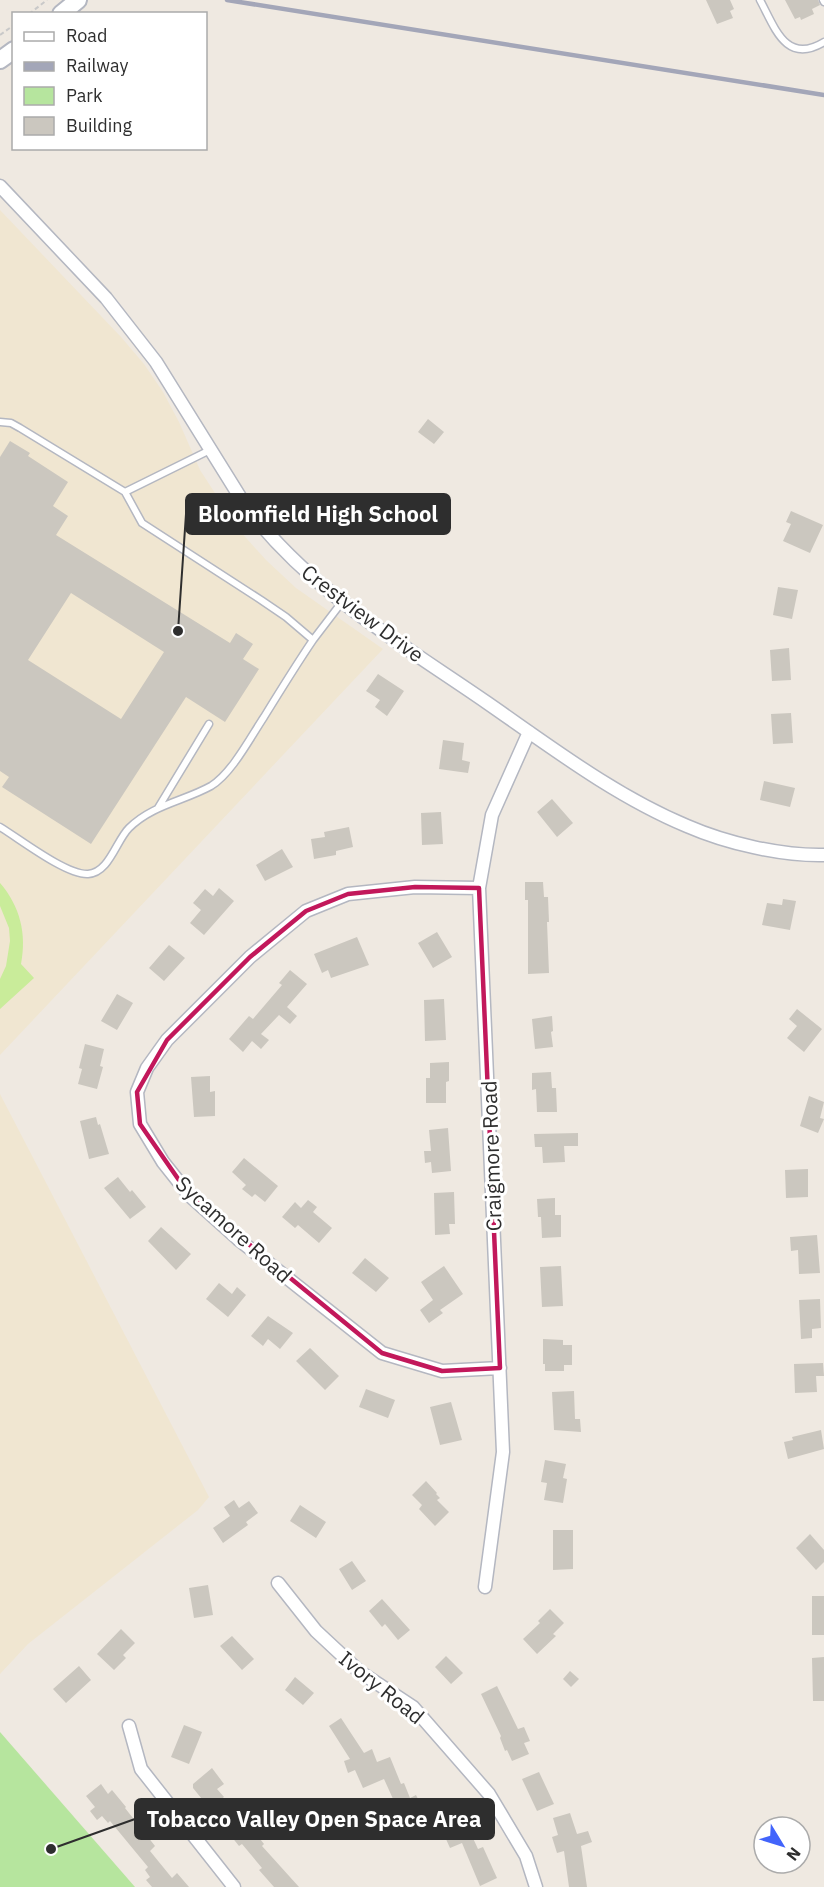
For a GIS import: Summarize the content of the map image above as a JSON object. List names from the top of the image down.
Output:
{
  "streets": {
    "street": [
      "Crestview Drive",
      "Craigmore Road",
      "Sycamore Road",
      "Ivory Road"
    ]
  },
  "crossings": [
    ["Crestview Drive", "Craigmore Road"],
    ["Craigmore Road", "Sycamore Road"]
  ],
  "places": ["Bloomfield High School", "Tobacco Valley Open Space Area"],
  "legend": [
    "Road",
    "Railway",
    "Park",
    "Building"
  ],
  "north": "bottom right"
}
